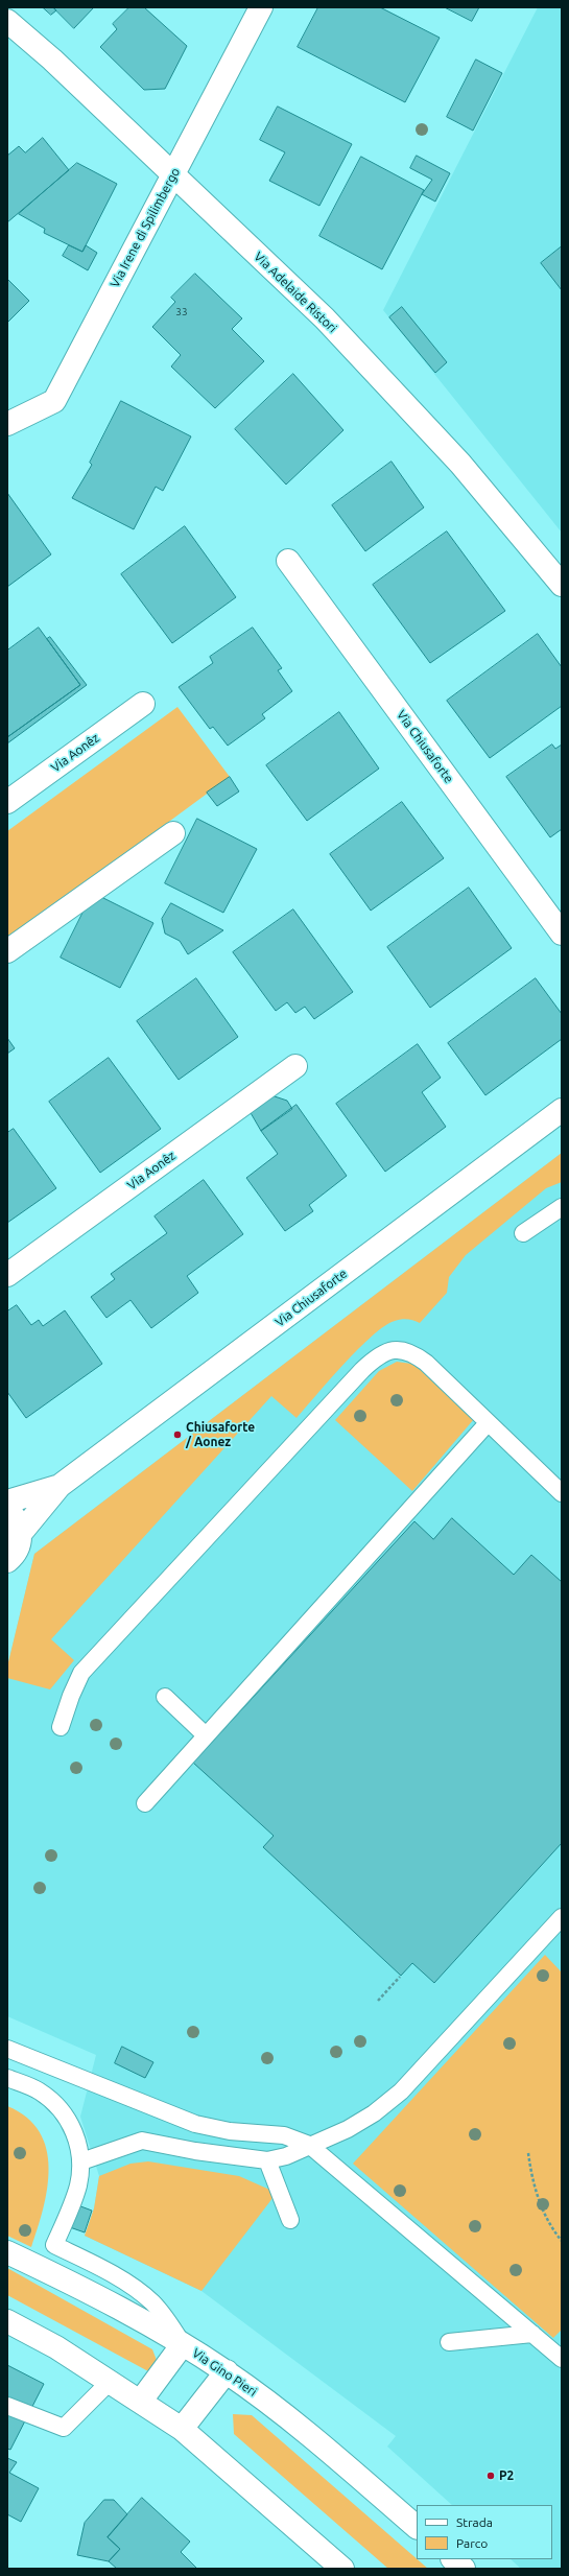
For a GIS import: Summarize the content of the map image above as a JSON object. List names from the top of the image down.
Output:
{
  "streets": {
    "street": [
      "Via Irene di Spilimbergo",
      "Via Adelaide Ristori",
      "Via Chiusaforte",
      "Via Aonêz",
      "Via Gino Pieri"
    ]
  },
  "crossings": [
    ["Via Irene di Spilimbergo", "Via Adelaide Ristori"]
  ],
  "places": ["Chiusaforte / Aonez", "P2"],
  "house_numbers": ["33"],
  "legend": ["Strada", "Parco"]
}
